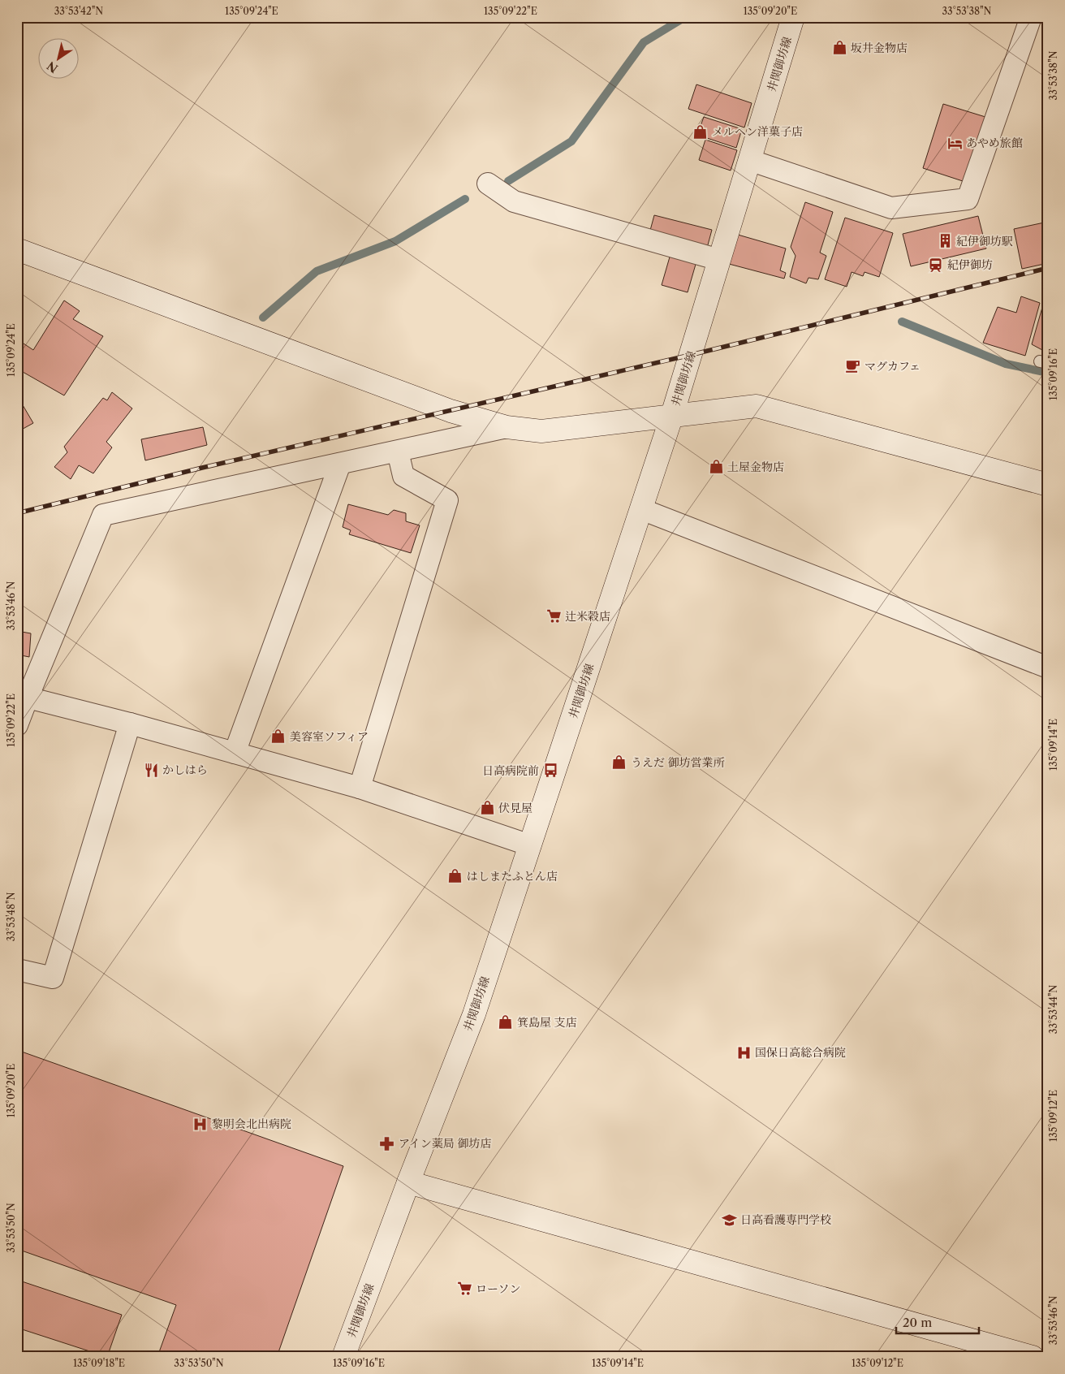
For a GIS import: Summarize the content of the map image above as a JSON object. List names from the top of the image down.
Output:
{
  "streets": {
    "street": ["井関御坊線"]
  },
  "places": {
    "shop": [
      "坂井金物店",
      "メルヘン洋菓子店",
      "土屋金物店",
      "美容室ソフィア",
      "うえだ 御坊営業所",
      "伏見屋",
      "はしまたふとん店",
      "箕島屋 支店"
    ],
    "hotel": ["あやめ旅館"],
    "building": ["紀伊御坊駅"],
    "station": ["紀伊御坊"],
    "cafe": ["マグカフェ"],
    "supermarket": ["辻米穀店", "ローソン"],
    "restaurant": ["かしはら"],
    "bus stop": ["日高病院前"],
    "hospital": ["国保日高総合病院", "黎明会北出病院"],
    "pharmacy": ["アイン薬局 御坊店"],
    "school or university": ["日高看護専門学校"]
  },
  "scale_bar": "20 m",
  "north": "bottom left",
  "coordinates": [
    "33°53'42\"N",
    "135°09'24\"E",
    "135°09'22\"E",
    "135°09'20\"E",
    "33°53'38\"N",
    "135°09'16\"E",
    "33°53'46\"N",
    "135°09'14\"E",
    "33°53'48\"N",
    "33°53'44\"N",
    "135°09'12\"E",
    "33°53'50\"N",
    "135°09'18\"E"
  ]
}
